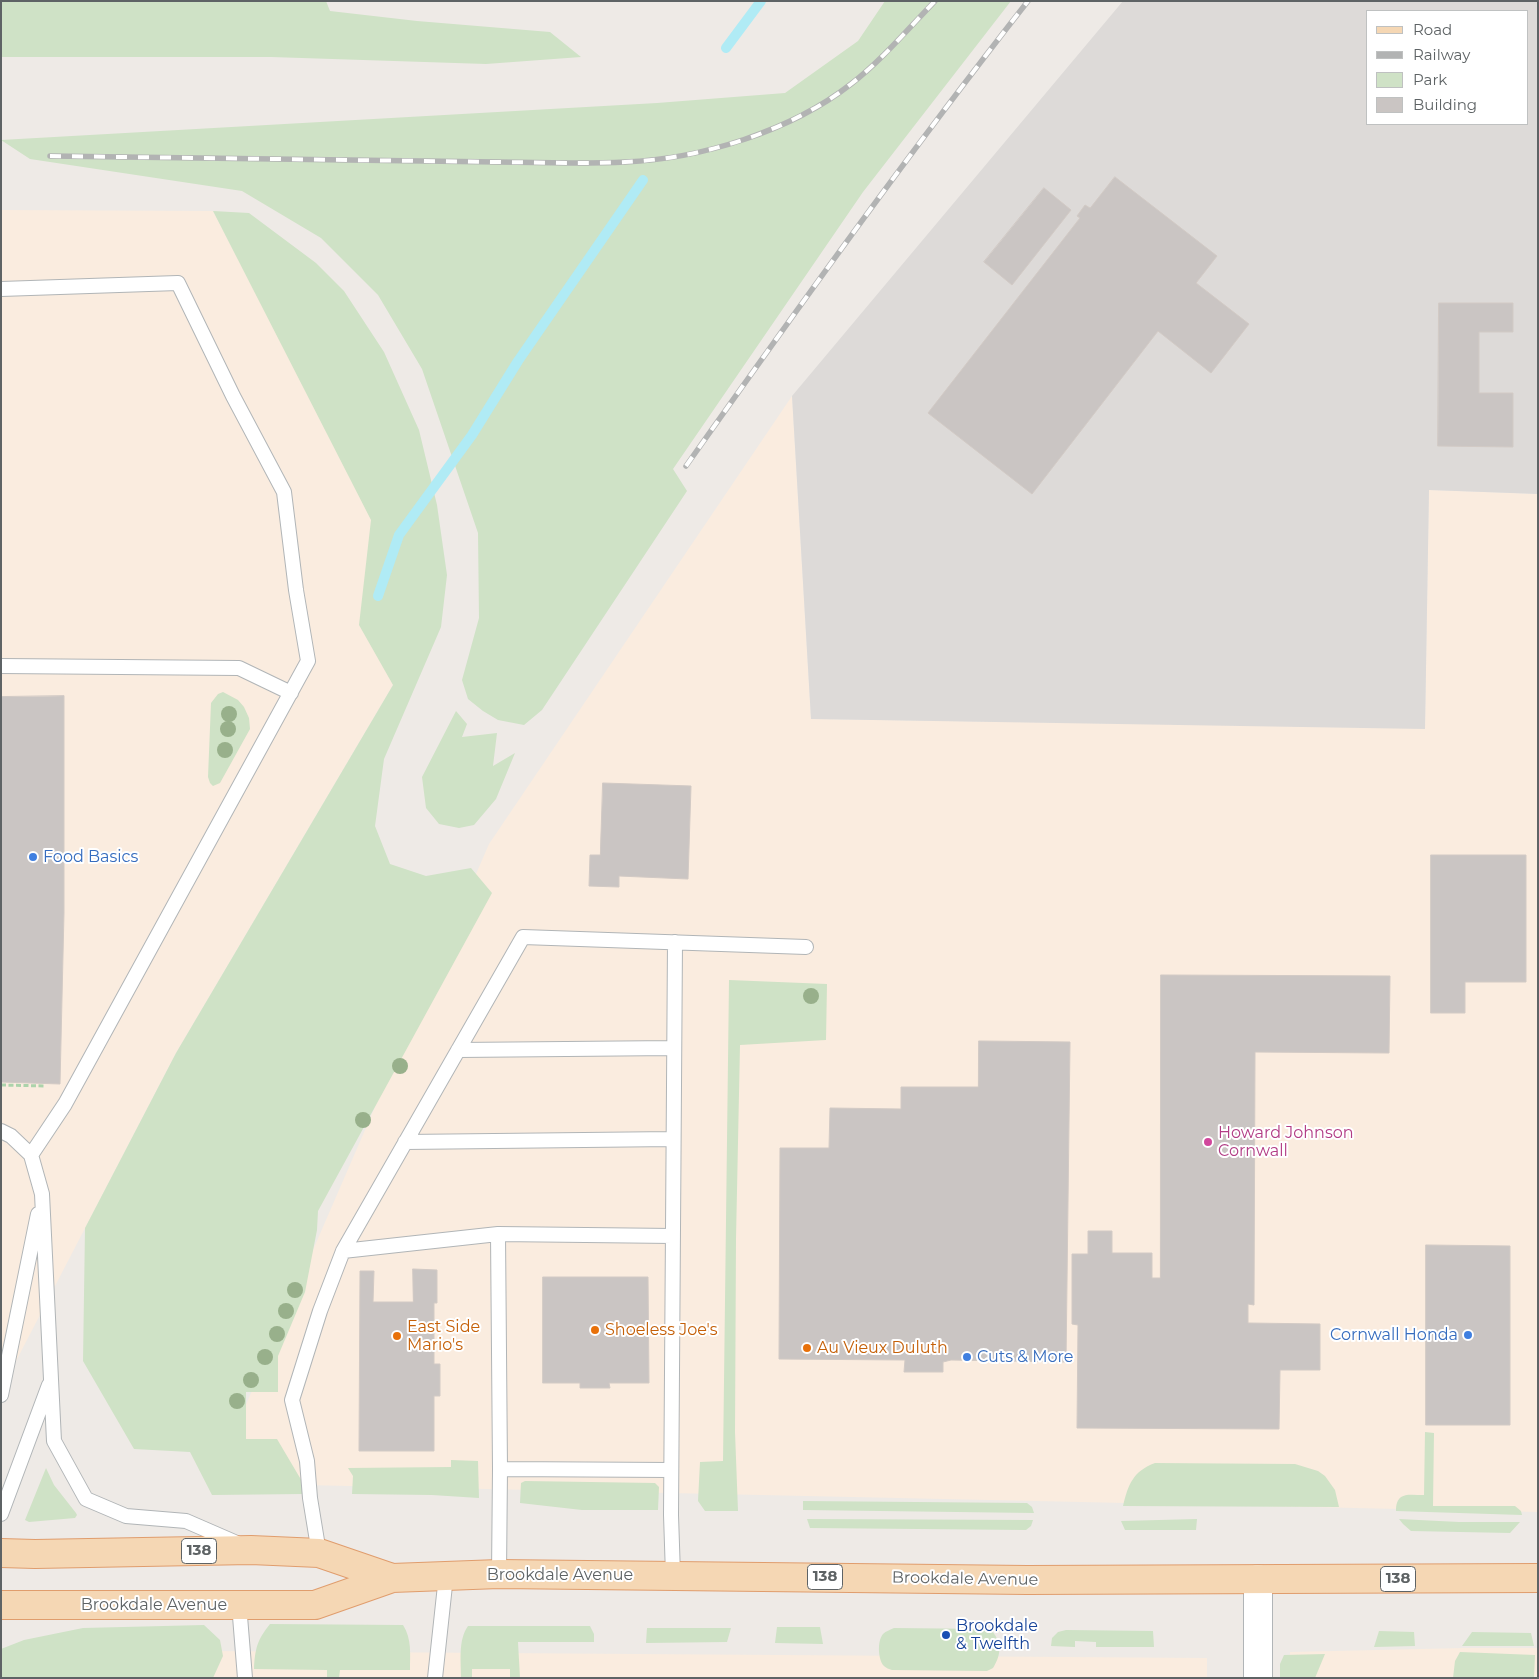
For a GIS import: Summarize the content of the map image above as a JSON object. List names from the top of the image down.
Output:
{
  "streets": {
    "main road": ["138", "Brookdale Avenue"]
  },
  "places": [
    "Food Basics",
    "Howard Johnson Cornwall",
    "Shoeless Joe's",
    "Cornwall Honda",
    "East Side Mario's",
    "Au Vieux Duluth",
    "Cuts & More",
    "Brookdale & Twelfth"
  ],
  "legend": [
    "Road",
    "Railway",
    "Park",
    "Building"
  ]
}
